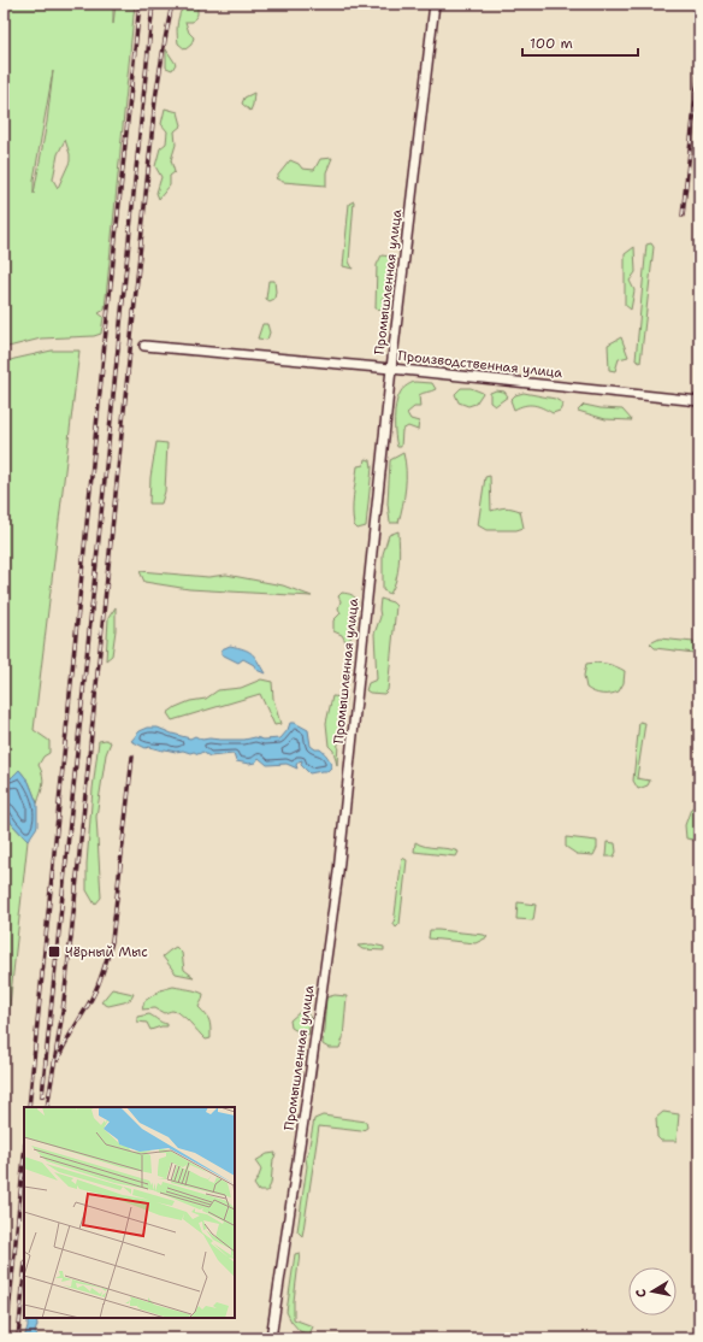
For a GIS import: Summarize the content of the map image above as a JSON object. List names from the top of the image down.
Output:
{
  "streets": {
    "street": ["Промышленная улица", "Производственная улица"]
  },
  "crossings": [
    ["Промышленная улица", "Производственная улица"]
  ],
  "places": {
    "transit": ["Чёрный Мыс"]
  },
  "scale_bar": "100 m",
  "north": "left"
}
